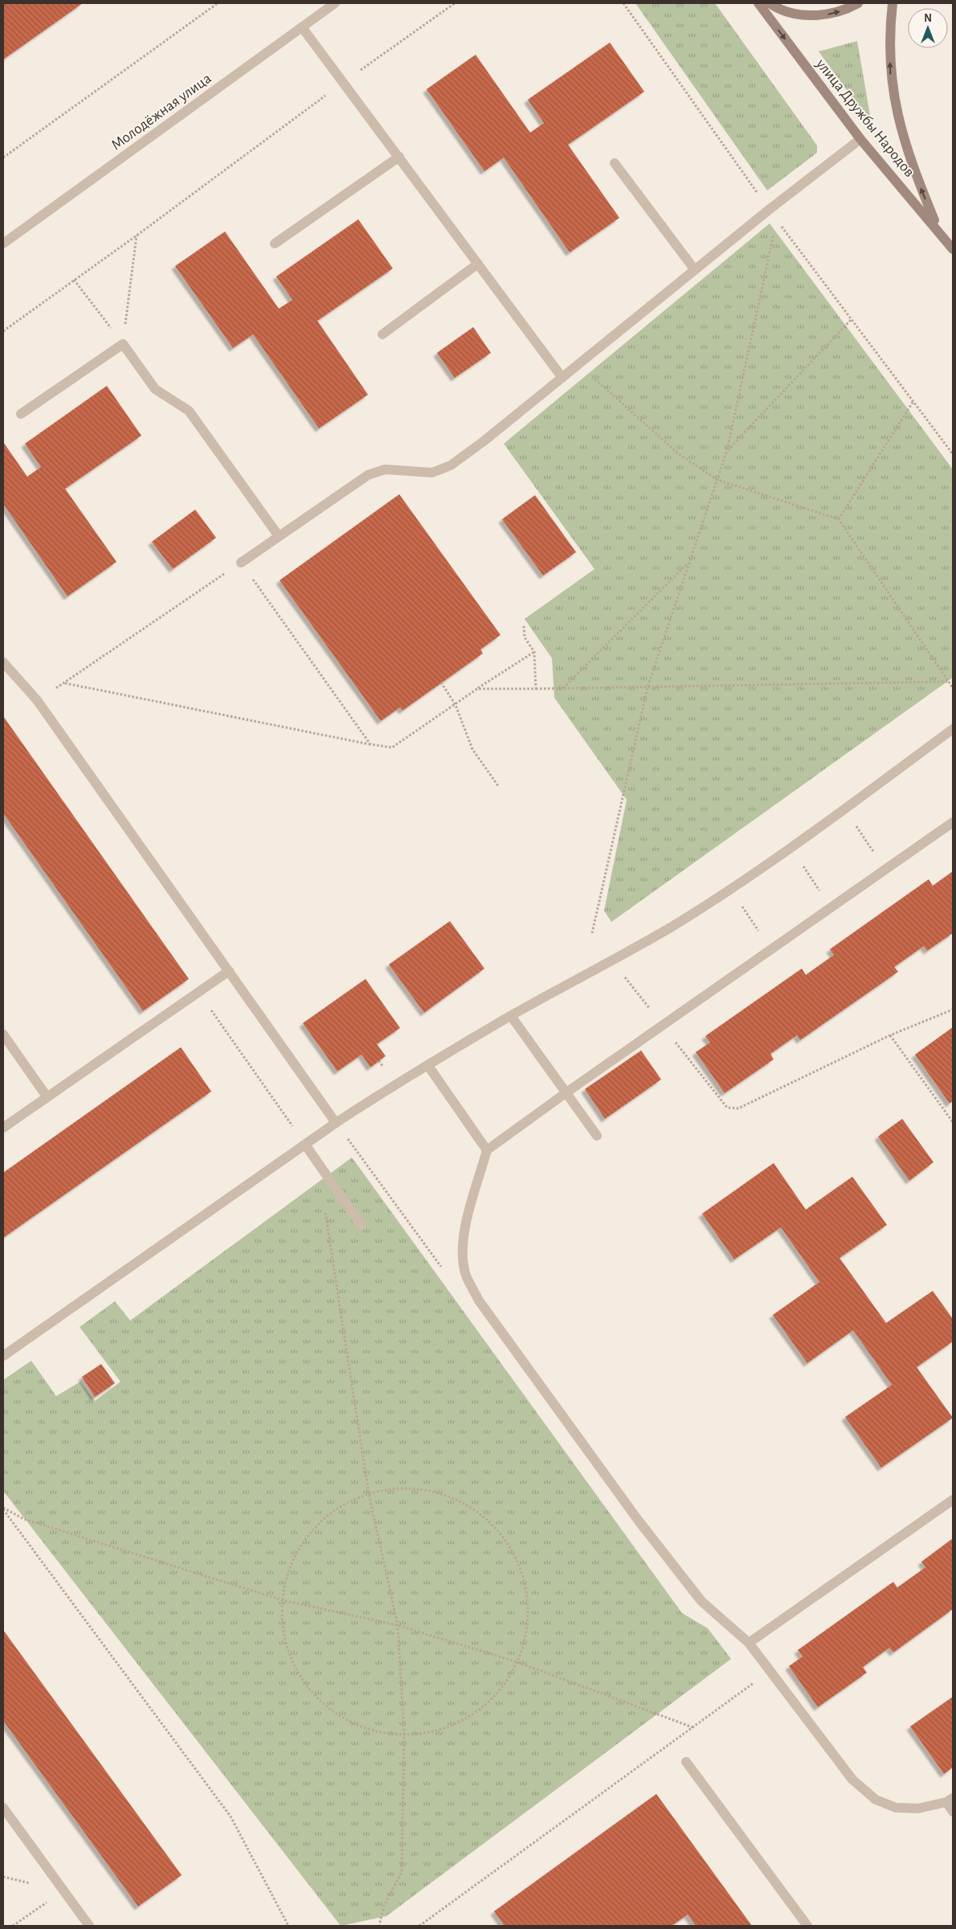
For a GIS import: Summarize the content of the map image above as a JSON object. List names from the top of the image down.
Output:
{
  "streets": {
    "main road": ["улица Дружбы Народов"],
    "street": ["Молодёжная улица"]
  },
  "one_way": ["улица Дружбы Народов"],
  "north": "top"
}
